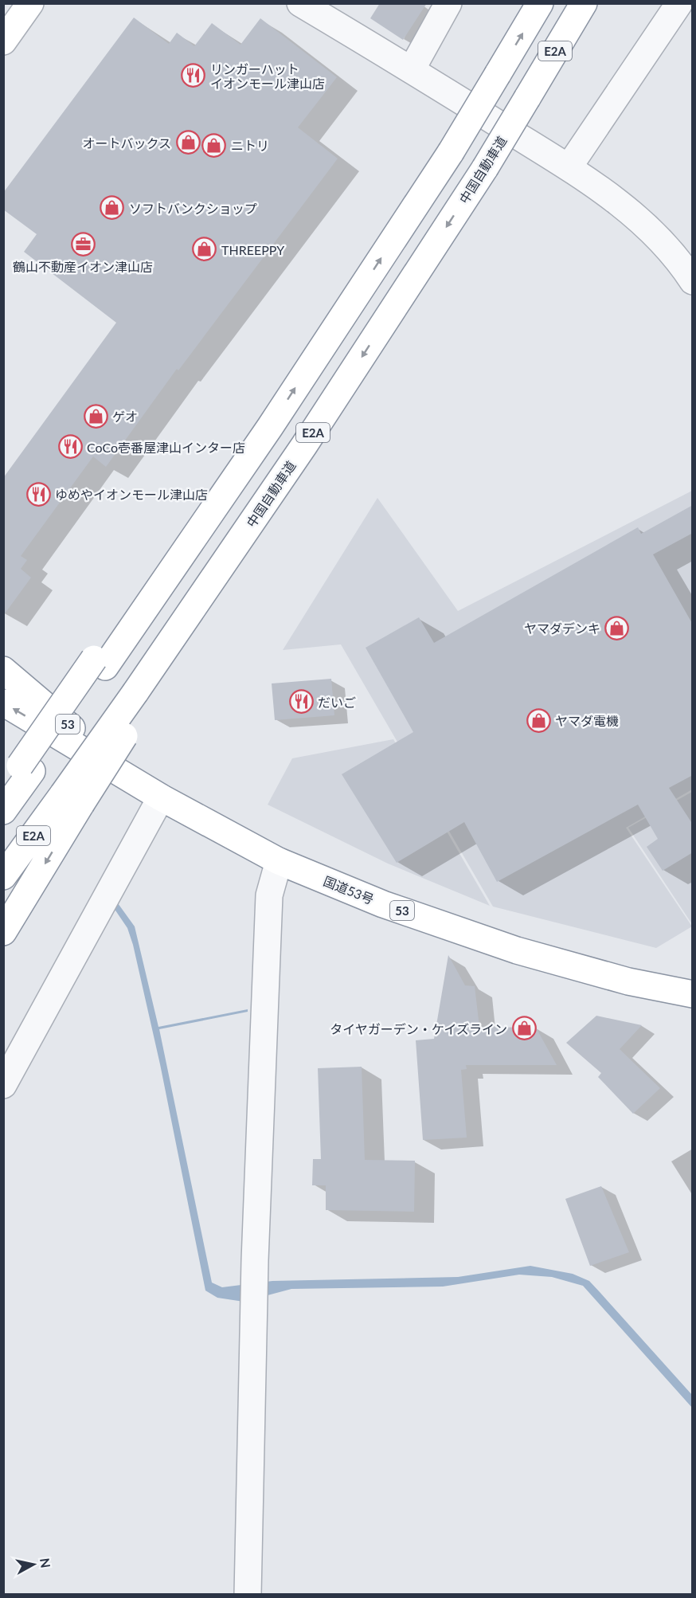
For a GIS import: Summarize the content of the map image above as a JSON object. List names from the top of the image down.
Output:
{
  "streets": {
    "main road": [
      "E2A",
      "中国自動車道",
      "53",
      "国道53号"
    ]
  },
  "places": {
    "restaurant": [
      "リンガーハット イオンモール津山店",
      "CoCo壱番屋津山インター店",
      "ゆめやイオンモール津山店",
      "だいご"
    ],
    "shop": [
      "オートバックス",
      "ニトリ",
      "ソフトバンクショップ",
      "THREEPPY",
      "ゲオ",
      "ヤマダデンキ",
      "ヤマダ電機",
      "タイヤガーデン・ケイズライン"
    ],
    "office": ["鶴山不動産イオン津山店"]
  },
  "north": "right"
}
